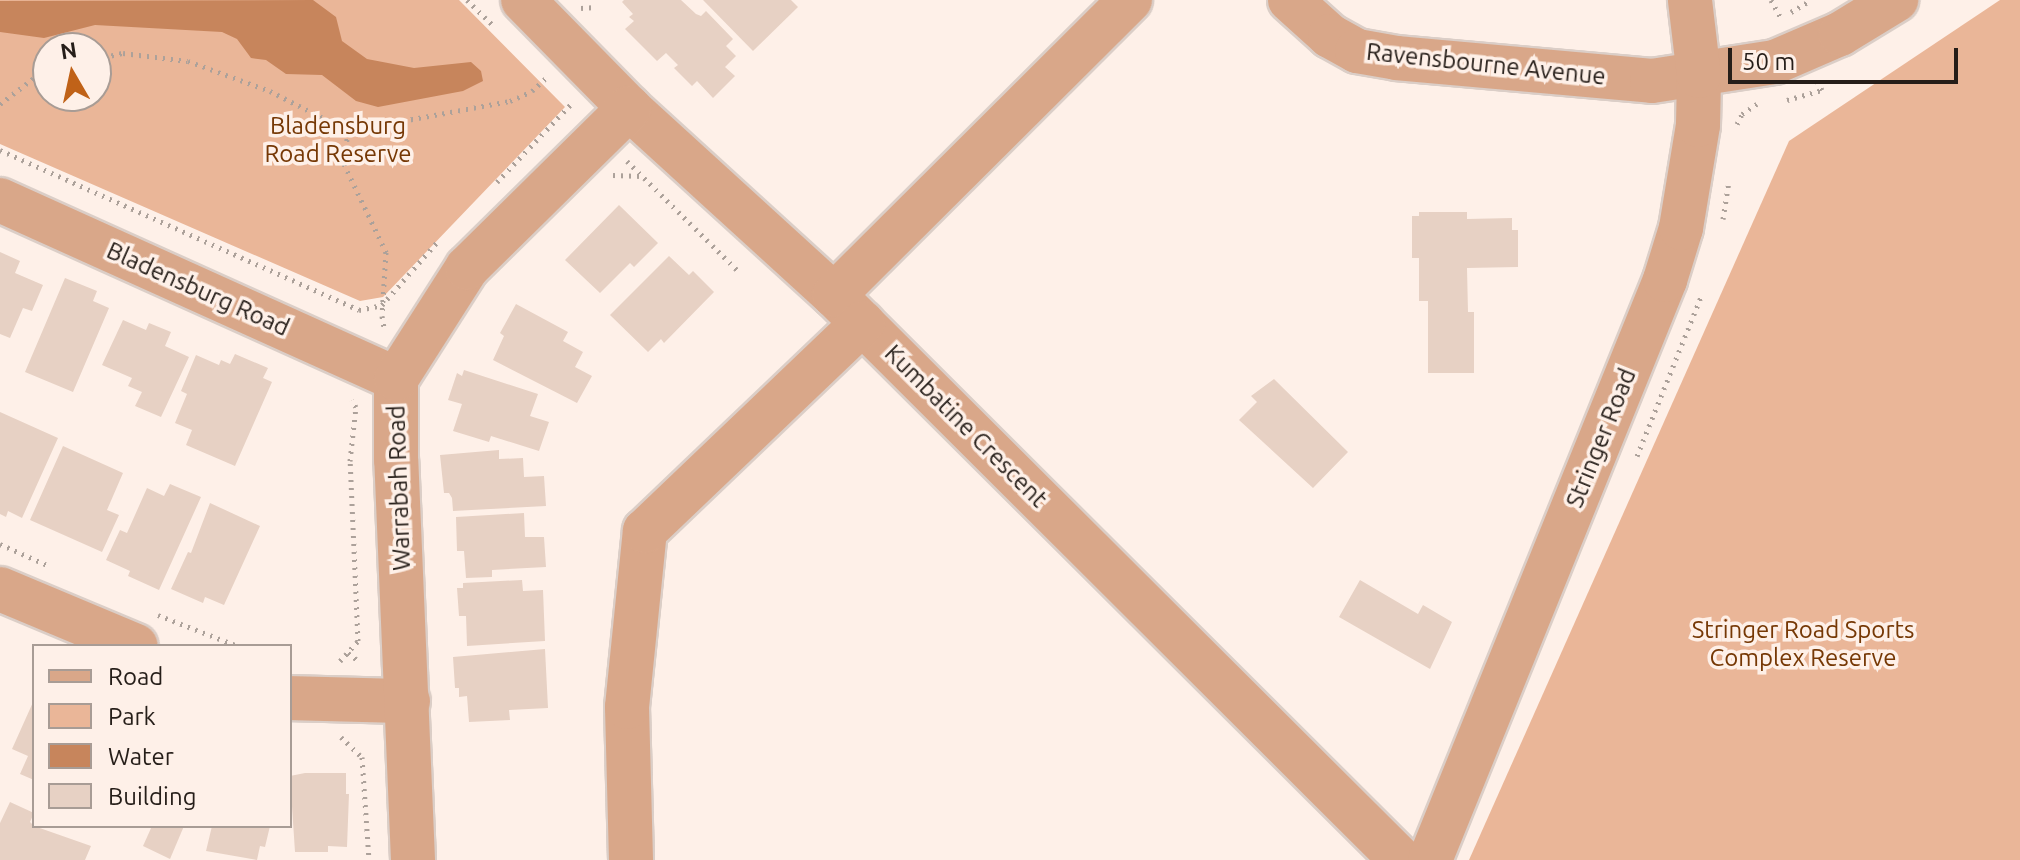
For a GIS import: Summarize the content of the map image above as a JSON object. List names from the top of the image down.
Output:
{
  "streets": {
    "street": [
      "Ravensbourne Avenue",
      "Bladensburg Road",
      "Kumbatine Crescent",
      "Stringer Road",
      "Warrabah Road"
    ]
  },
  "crossings": [
    ["Ravensbourne Avenue", "Stringer Road"],
    ["Bladensburg Road", "Warrabah Road"],
    ["Kumbatine Crescent", "Warrabah Road"]
  ],
  "parks": ["Bladensburg Road Reserve", "Stringer Road Sports Complex Reserve"],
  "legend": [
    "Road",
    "Park",
    "Water",
    "Building"
  ],
  "scale_bar": "50 m",
  "north": "top"
}
